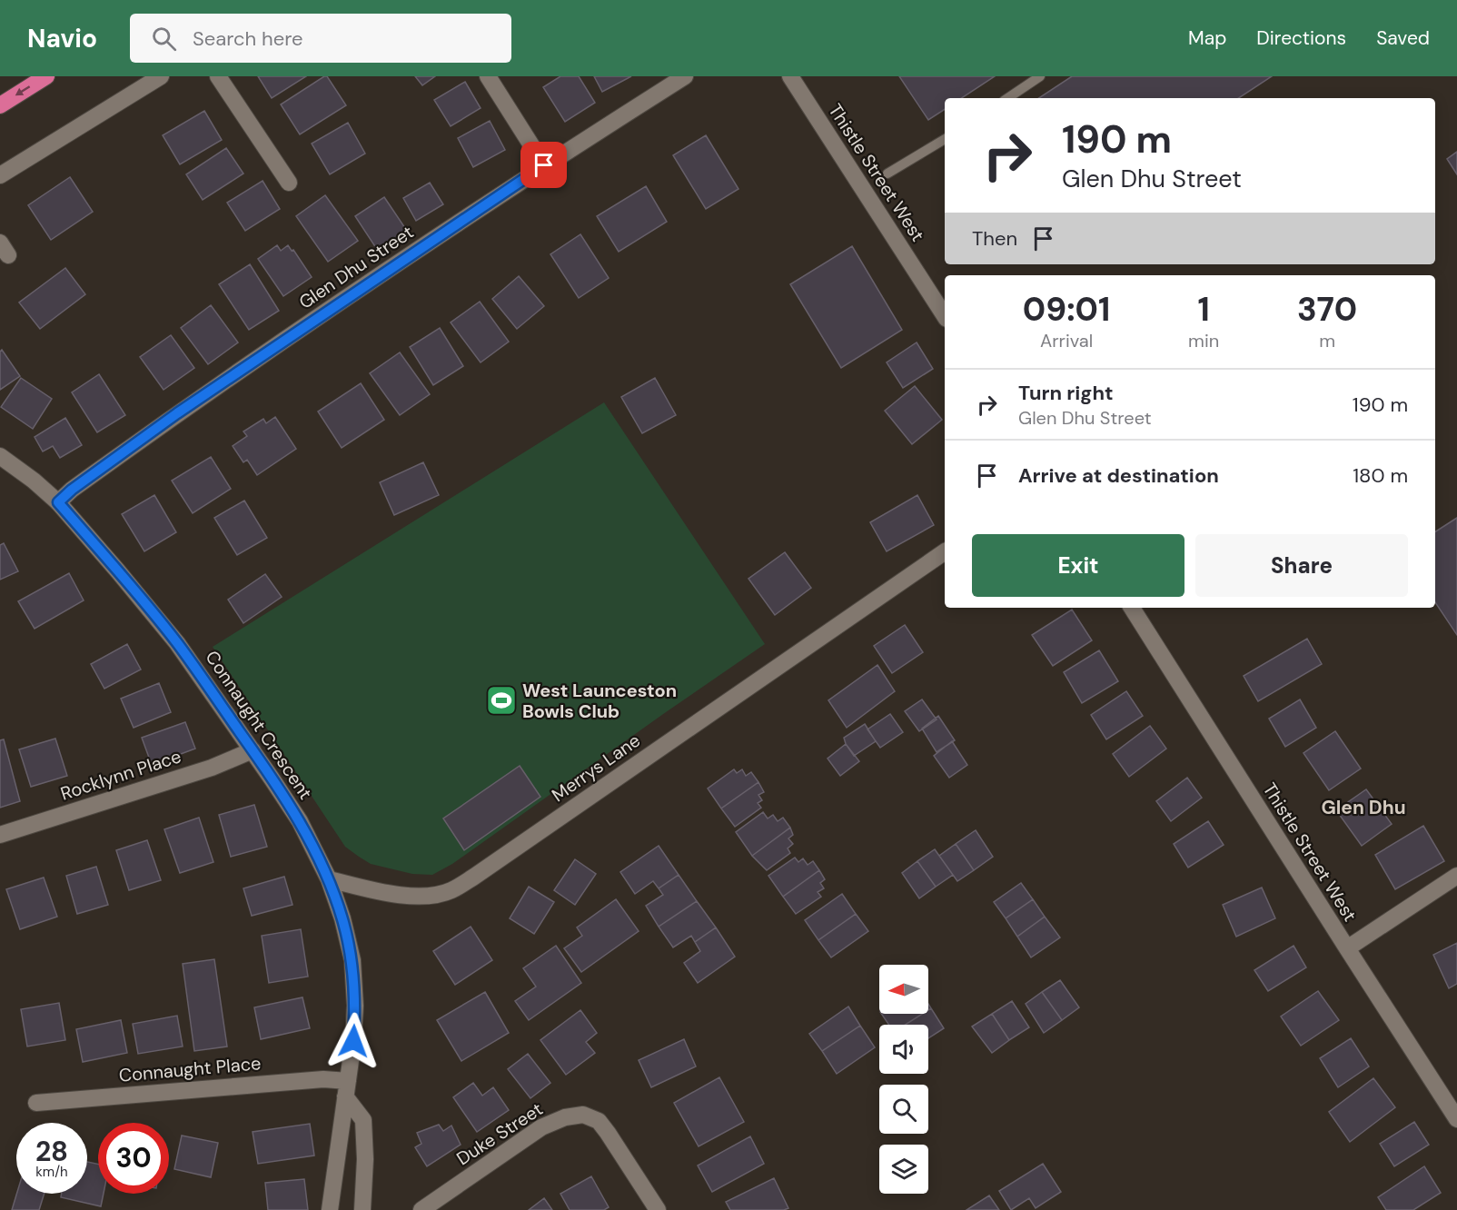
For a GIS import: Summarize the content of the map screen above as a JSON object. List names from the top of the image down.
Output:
{
  "streets": {
    "street": [
      "Thistle Street West",
      "Glen Dhu Street",
      "Connaught Crescent",
      "Merrys Lane",
      "Rocklynn Place",
      "Connaught Place",
      "Duke Street"
    ]
  },
  "crossings": [
    ["Glen Dhu Street", "Connaught Crescent"],
    ["Connaught Crescent", "Merrys Lane"],
    ["Connaught Crescent", "Rocklynn Place"],
    ["Connaught Crescent", "Connaught Place"]
  ],
  "districts": ["Glen Dhu"],
  "places": {
    "sports": ["West Launceston Bowls Club"]
  },
  "north": "left",
  "page": {
    "header": "Navio",
    "search": "Search here",
    "nav": ["Map", "Directions", "Saved"],
    "turn": ["190 m", "Glen Dhu Street"],
    "then": "Then",
    "eta": [
      "09:01",
      "Arrival",
      "1",
      "min",
      "370",
      "m"
    ],
    "list": [
      {
        "name": "Turn right",
        "note": "Glen Dhu Street",
        "value": "190 m"
      },
      {
        "name": "Arrive at destination",
        "value": "180 m"
      }
    ],
    "buttons": ["Exit", "Share"],
    "speed": "28 km/h",
    "limit": "30"
  }
}
